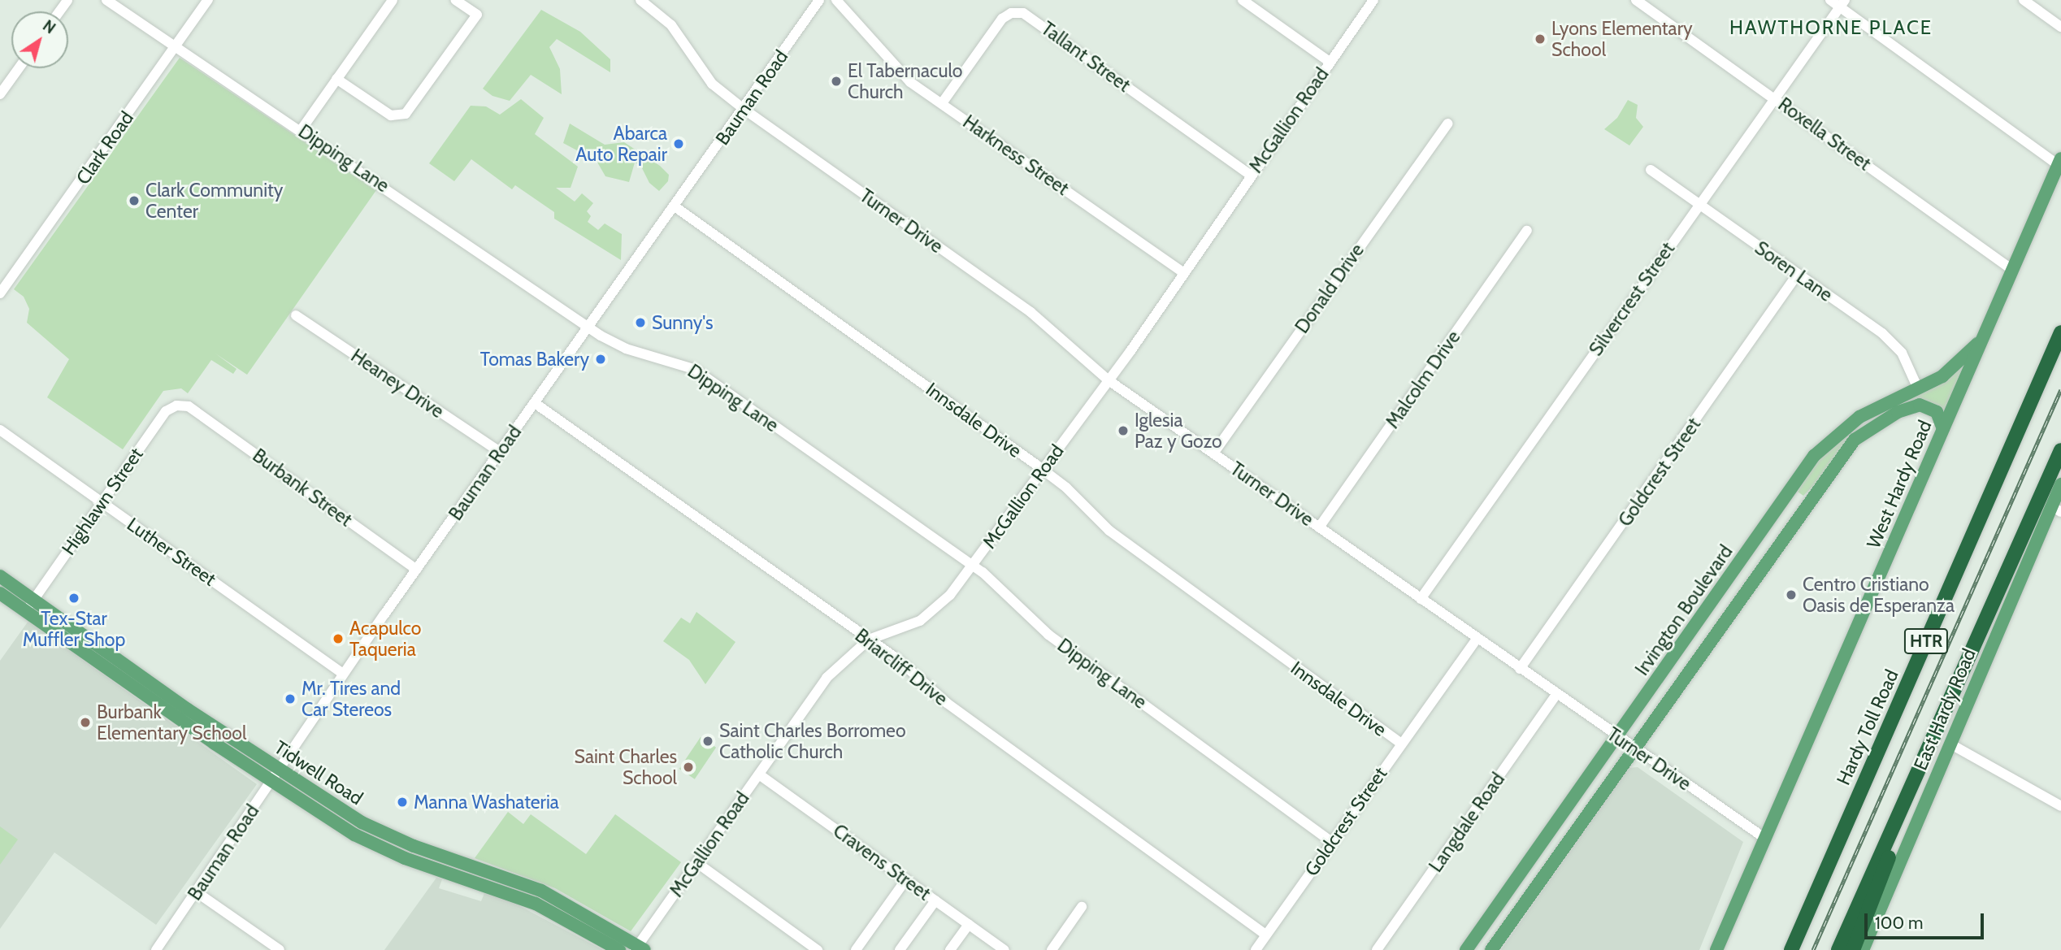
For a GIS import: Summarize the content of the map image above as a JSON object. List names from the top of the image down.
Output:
{
  "streets": {
    "highway": ["HTR", "Hardy Toll Road"],
    "main road": [
      "West Hardy Road",
      "Irvington Boulevard",
      "East Hardy Road",
      "Tidwell Road"
    ],
    "street": [
      "Tallant Street",
      "Bauman Road",
      "McGallion Road",
      "Roxella Street",
      "Clark Road",
      "Harkness Street",
      "Dipping Lane",
      "Turner Drive",
      "Soren Lane",
      "Donald Drive",
      "Silvercrest Street",
      "Malcolm Drive",
      "Heaney Drive",
      "Innsdale Drive",
      "Goldcrest Street",
      "Burbank Street",
      "Highlawn Street",
      "Luther Street",
      "Briarcliff Drive",
      "Langdale Road",
      "Cravens Street"
    ]
  },
  "crossings": [
    ["Tallant Street", "McGallion Road"],
    ["Tallant Street", "Harkness Street"],
    ["Bauman Road", "Dipping Lane"],
    ["Bauman Road", "Turner Drive"],
    ["Bauman Road", "Heaney Drive"],
    ["Bauman Road", "Innsdale Drive"],
    ["Bauman Road", "Burbank Street"],
    ["Bauman Road", "Luther Street"],
    ["Bauman Road", "Briarcliff Drive"],
    ["Bauman Road", "Tidwell Road"],
    ["McGallion Road", "Harkness Street"],
    ["McGallion Road", "Dipping Lane"],
    ["McGallion Road", "Turner Drive"],
    ["McGallion Road", "Innsdale Drive"],
    ["McGallion Road", "Briarcliff Drive"],
    ["McGallion Road", "Tidwell Road"],
    ["McGallion Road", "Cravens Street"],
    ["Roxella Street", "Silvercrest Street"],
    ["Roxella Street", "West Hardy Road"],
    ["Clark Road", "Dipping Lane"],
    ["Dipping Lane", "Goldcrest Street"],
    ["Turner Drive", "Donald Drive"],
    ["Turner Drive", "Silvercrest Street"],
    ["Turner Drive", "Malcolm Drive"],
    ["Turner Drive", "Goldcrest Street"],
    ["Turner Drive", "West Hardy Road"],
    ["Turner Drive", "Irvington Boulevard"],
    ["Turner Drive", "Langdale Road"],
    ["Soren Lane", "Silvercrest Street"],
    ["Soren Lane", "Goldcrest Street"],
    ["Soren Lane", "Irvington Boulevard"],
    ["Innsdale Drive", "Goldcrest Street"],
    ["Goldcrest Street", "Briarcliff Drive"],
    ["West Hardy Road", "Irvington Boulevard"],
    ["Burbank Street", "Highlawn Street"],
    ["Highlawn Street", "Luther Street"],
    ["Highlawn Street", "Tidwell Road"]
  ],
  "districts": ["HAWTHORNE PLACE"],
  "places": [
    "Lyons Elementary School",
    "El Tabernaculo Church",
    "Abarca Auto Repair",
    "Clark Community Center",
    "Sunny's",
    "Tomas Bakery",
    "Iglesia Paz y Gozo",
    "Centro Cristiano Oasis de Esperanza",
    "Tex-Star Muffler Shop",
    "Acapulco Taqueria",
    "Mr. Tires and Car Stereos",
    "Burbank Elementary School",
    "Saint Charles Borromeo Catholic Church",
    "Saint Charles School",
    "Manna Washateria"
  ],
  "scale_bar": "100 m",
  "north": "top right"
}
